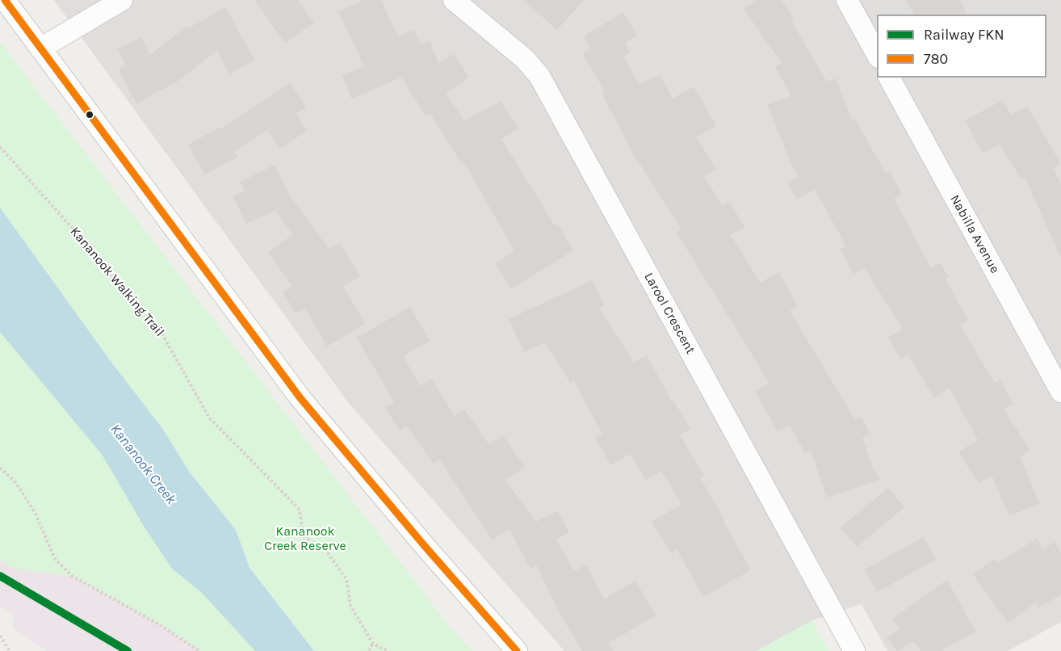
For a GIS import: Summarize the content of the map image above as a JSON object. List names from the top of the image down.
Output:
{
  "streets": {
    "street": ["Nabilla Avenue", "Larool Crescent"],
    "path": ["Kananook Walking Trail"]
  },
  "water": ["Kananook Creek"],
  "parks": ["Kananook Creek Reserve"],
  "lines": ["transit line 780", "rail line FKN"],
  "legend": ["Railway FKN", "780"]
}
